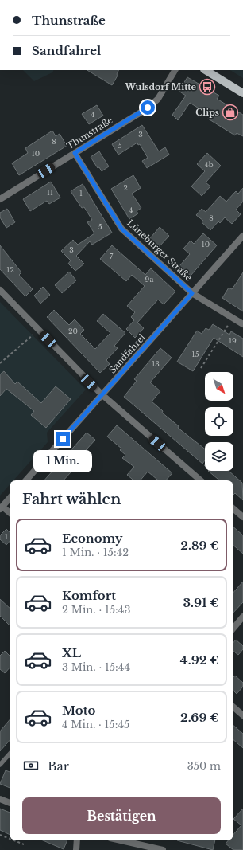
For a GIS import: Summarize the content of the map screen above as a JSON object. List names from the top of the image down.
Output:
{
  "streets": {
    "street": ["Thunstraße", "Lüneburger Straße", "Sandfahrel"]
  },
  "crossings": [
    ["Thunstraße", "Lüneburger Straße"],
    ["Lüneburger Straße", "Sandfahrel"]
  ],
  "places": {
    "bus stop": ["Wulsdorf Mitte"],
    "shop": ["Clips"]
  },
  "house_numbers": [
    "4",
    "3",
    "8",
    "5",
    "10",
    "4b",
    "2",
    "11",
    "1",
    "4",
    "8",
    "5",
    "10",
    "3",
    "7",
    "12",
    "9a",
    "20",
    "19",
    "15",
    "13",
    "1"
  ],
  "north": "bottom right",
  "page": {
    "banner": ["Thunstraße", "Sandfahrel"],
    "bubble": "1 Min.",
    "heading": "Fahrt wählen",
    "list": [
      {
        "name": "Economy",
        "note": "1 Min. · 15:42",
        "value": "2.89 €"
      },
      {
        "name": "Komfort",
        "note": "2 Min. · 15:43",
        "value": "3.91 €"
      },
      {
        "name": "XL",
        "note": "3 Min. · 15:44",
        "value": "4.92 €"
      },
      {
        "name": "Moto",
        "note": "4 Min. · 15:45",
        "value": "2.69 €"
      }
    ],
    "pay": ["Bar", "350 m"],
    "buttons": "Bestätigen"
  }
}
